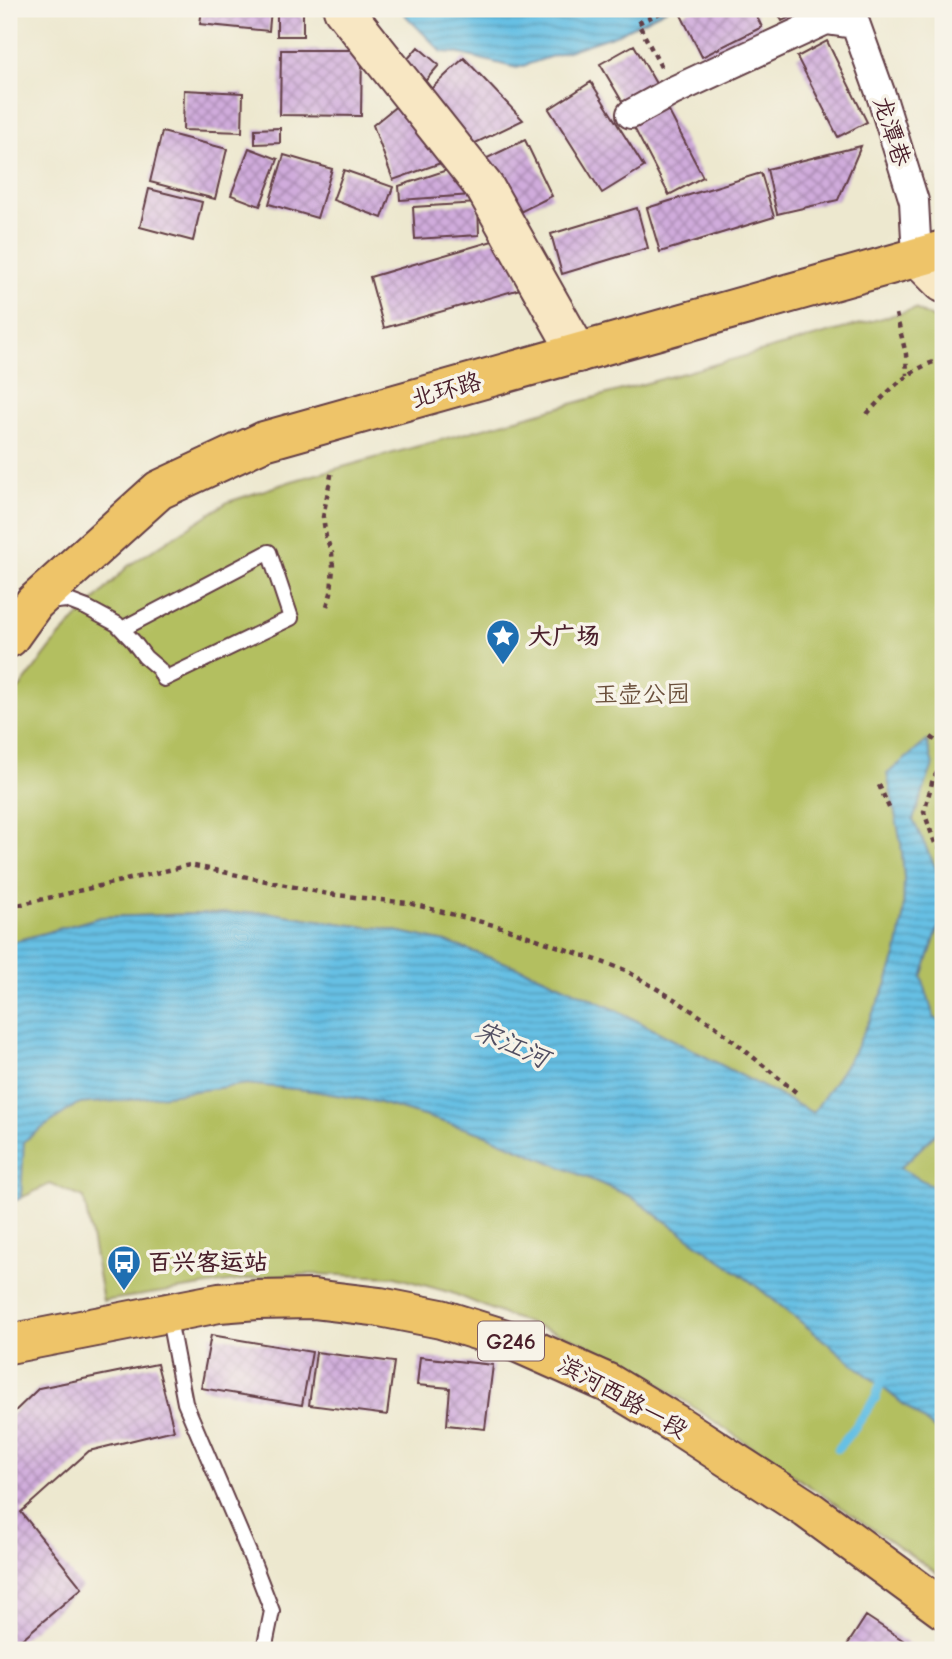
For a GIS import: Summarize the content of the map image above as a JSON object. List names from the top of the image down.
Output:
{
  "streets": {
    "main road": ["北环路", "G246", "滨河西路一段"],
    "street": ["龙潭巷"]
  },
  "crossings": [
    ["龙潭巷", "北环路"]
  ],
  "water": ["宋江河"],
  "parks": ["玉壶公园"],
  "places": {
    "place": ["大广场"],
    "bus stop": ["百兴客运站"]
  }
}
